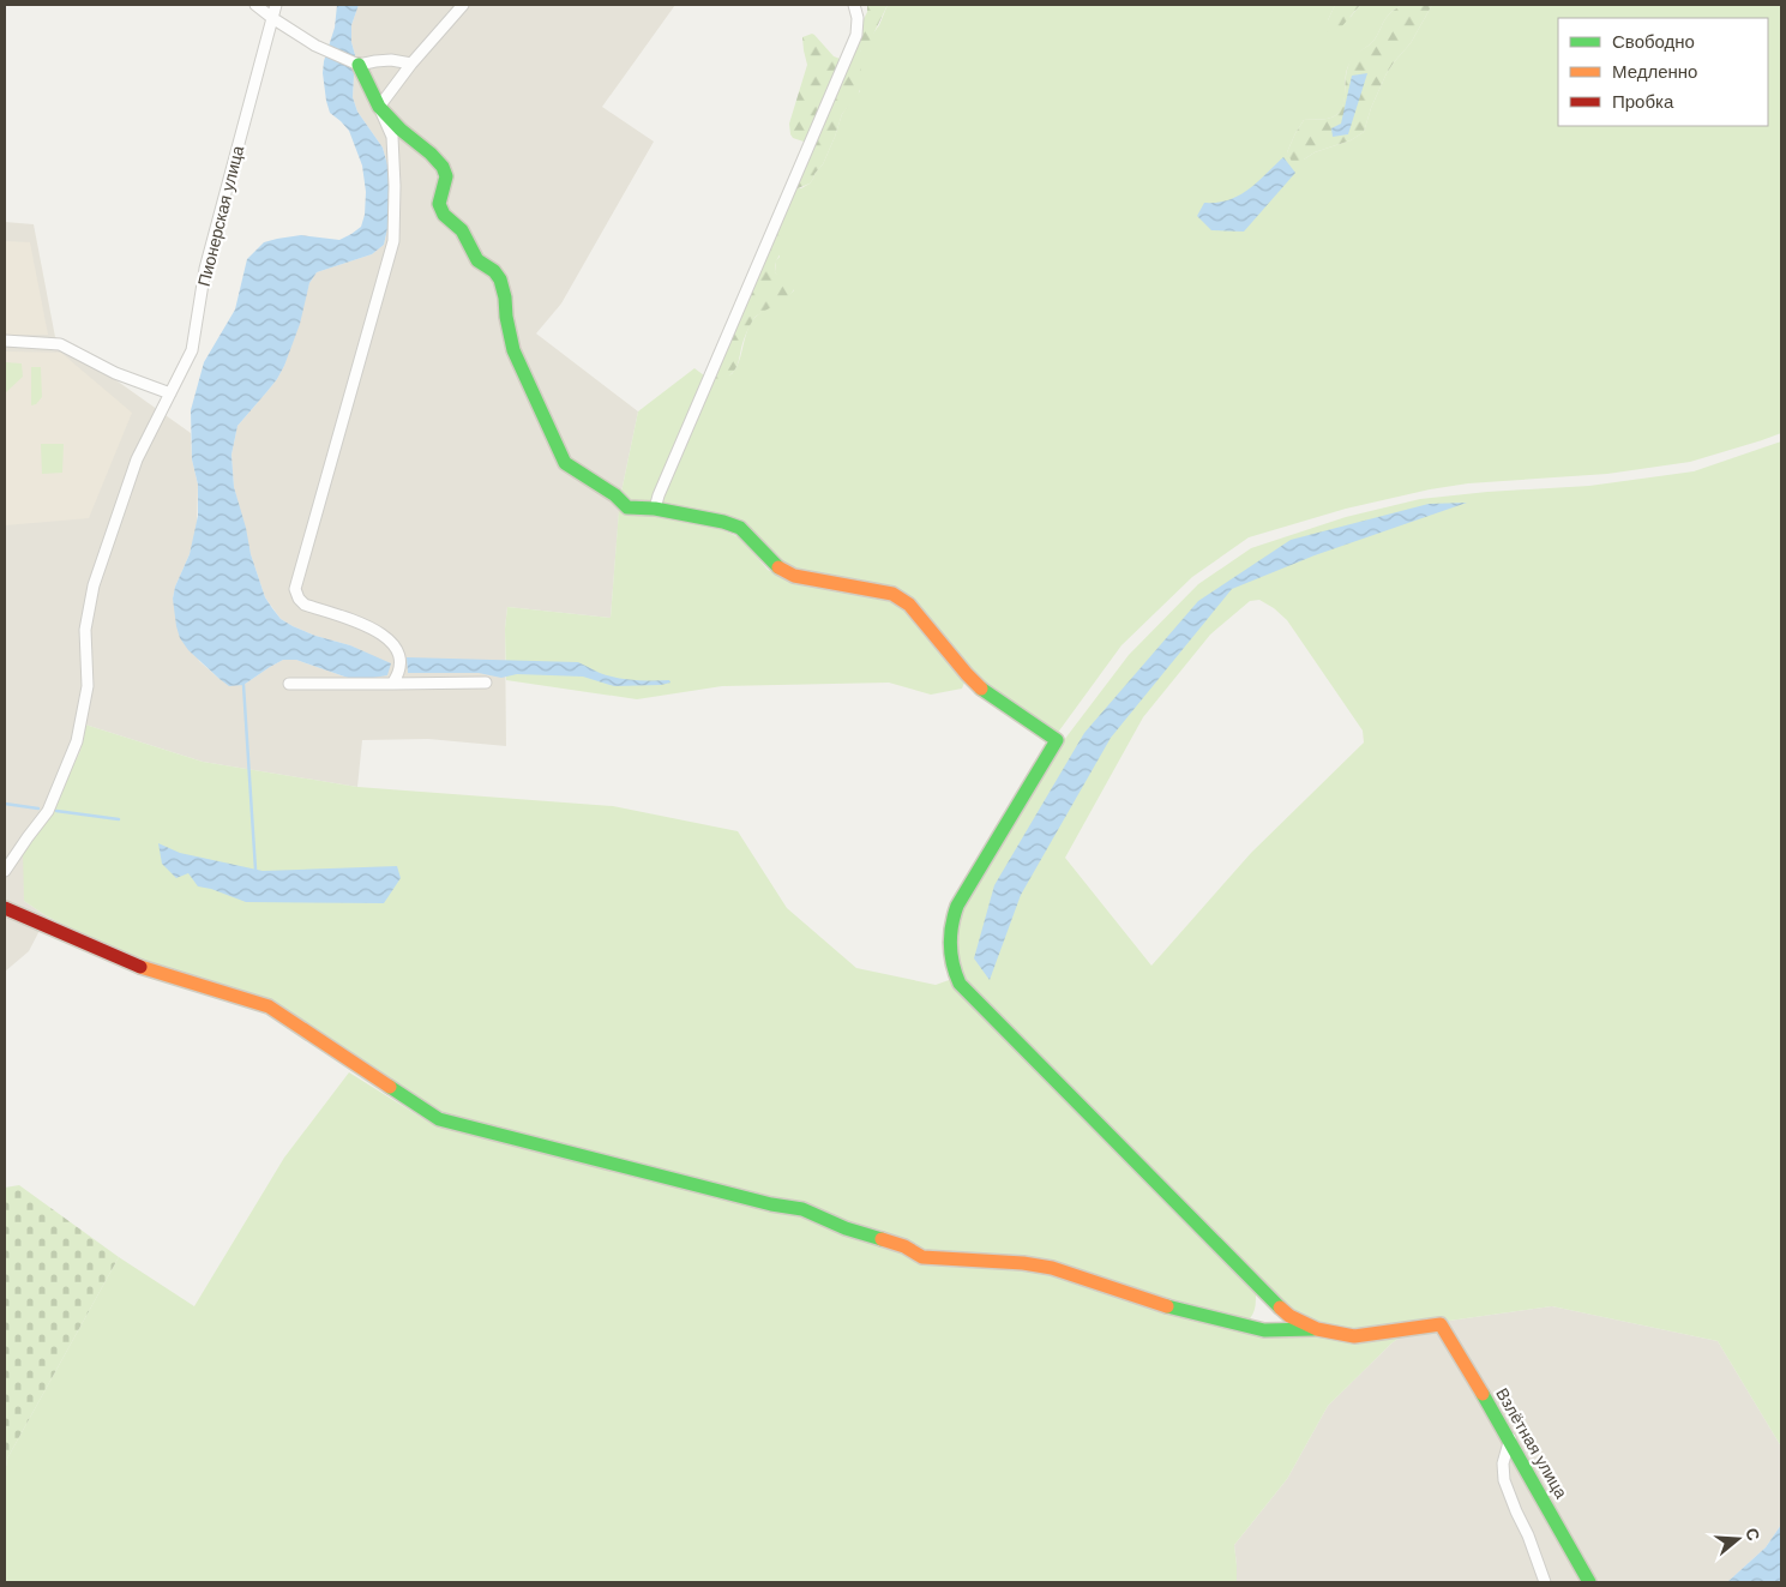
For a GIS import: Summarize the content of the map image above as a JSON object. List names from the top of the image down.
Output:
{
  "streets": {
    "street": ["Пионерская улица", "Взлётная улица"]
  },
  "legend": ["Свободно", "Медленно", "Пробка"],
  "north": "right"
}
